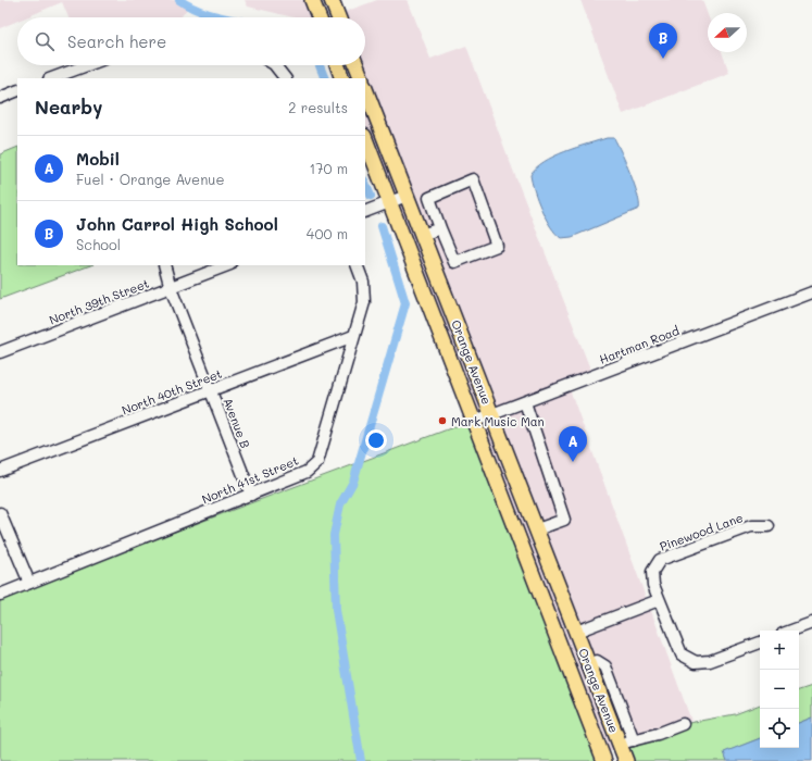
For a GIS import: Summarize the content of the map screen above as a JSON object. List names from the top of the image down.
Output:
{
  "streets": {
    "main road": ["Orange Avenue"],
    "street": [
      "North 39th Street",
      "Hartman Road",
      "North 40th Street",
      "Avenue B",
      "North 41st Street",
      "Pinewood Lane"
    ]
  },
  "crossings": [
    ["North 39th Street", "Avenue B"],
    ["Hartman Road", "Orange Avenue"],
    ["North 40th Street", "Avenue B"],
    ["North 40th Street", "North 41st Street"],
    ["Avenue B", "North 41st Street"]
  ],
  "places": ["Mark Music Man"],
  "north": "left",
  "page": {
    "search": "Search here",
    "pins": ["B", "A"],
    "heading": ["Nearby", "2 results"],
    "list": [
      {
        "mark": "A",
        "name": "Mobil",
        "note": "Fuel · Orange Avenue",
        "value": "170 m"
      },
      {
        "mark": "B",
        "name": "John Carrol High School",
        "note": "School",
        "value": "400 m"
      }
    ],
    "map_buttons": ["+", "−"]
  }
}
